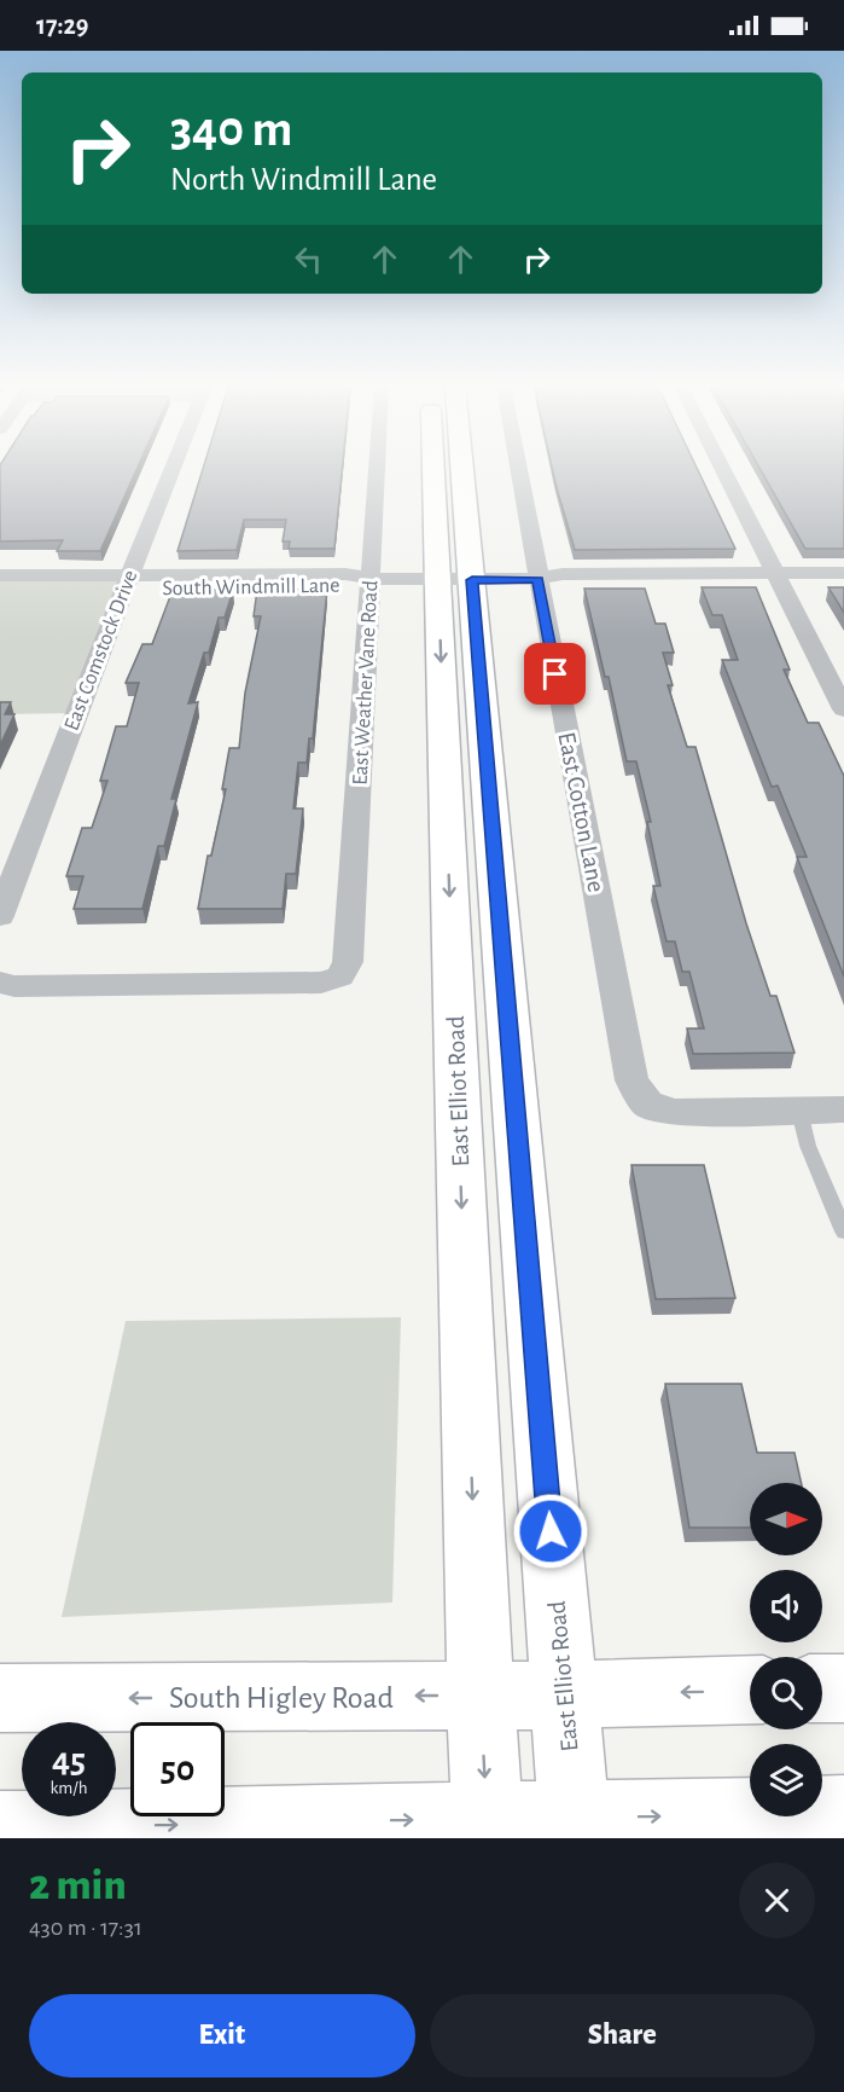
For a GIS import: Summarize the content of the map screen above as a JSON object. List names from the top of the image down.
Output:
{
  "streets": {
    "main road": ["East Elliot Road", "South Higley Road"],
    "street": [
      "South Windmill Lane",
      "East Comstock Drive",
      "East Weather Vane Road",
      "East Cotton Lane"
    ]
  },
  "crossings": [
    ["South Windmill Lane", "East Comstock Drive"],
    ["South Windmill Lane", "East Weather Vane Road"],
    ["South Windmill Lane", "East Cotton Lane"],
    ["South Windmill Lane", "East Elliot Road"],
    ["East Elliot Road", "South Higley Road"]
  ],
  "north": "right",
  "page": {
    "status": "17:29",
    "turn": ["340 m", "North Windmill Lane"],
    "speed": "45 km/h",
    "limit": "50",
    "heading": ["2 min", "430 m · 17:31"],
    "buttons": ["Exit", "Share"]
  }
}
